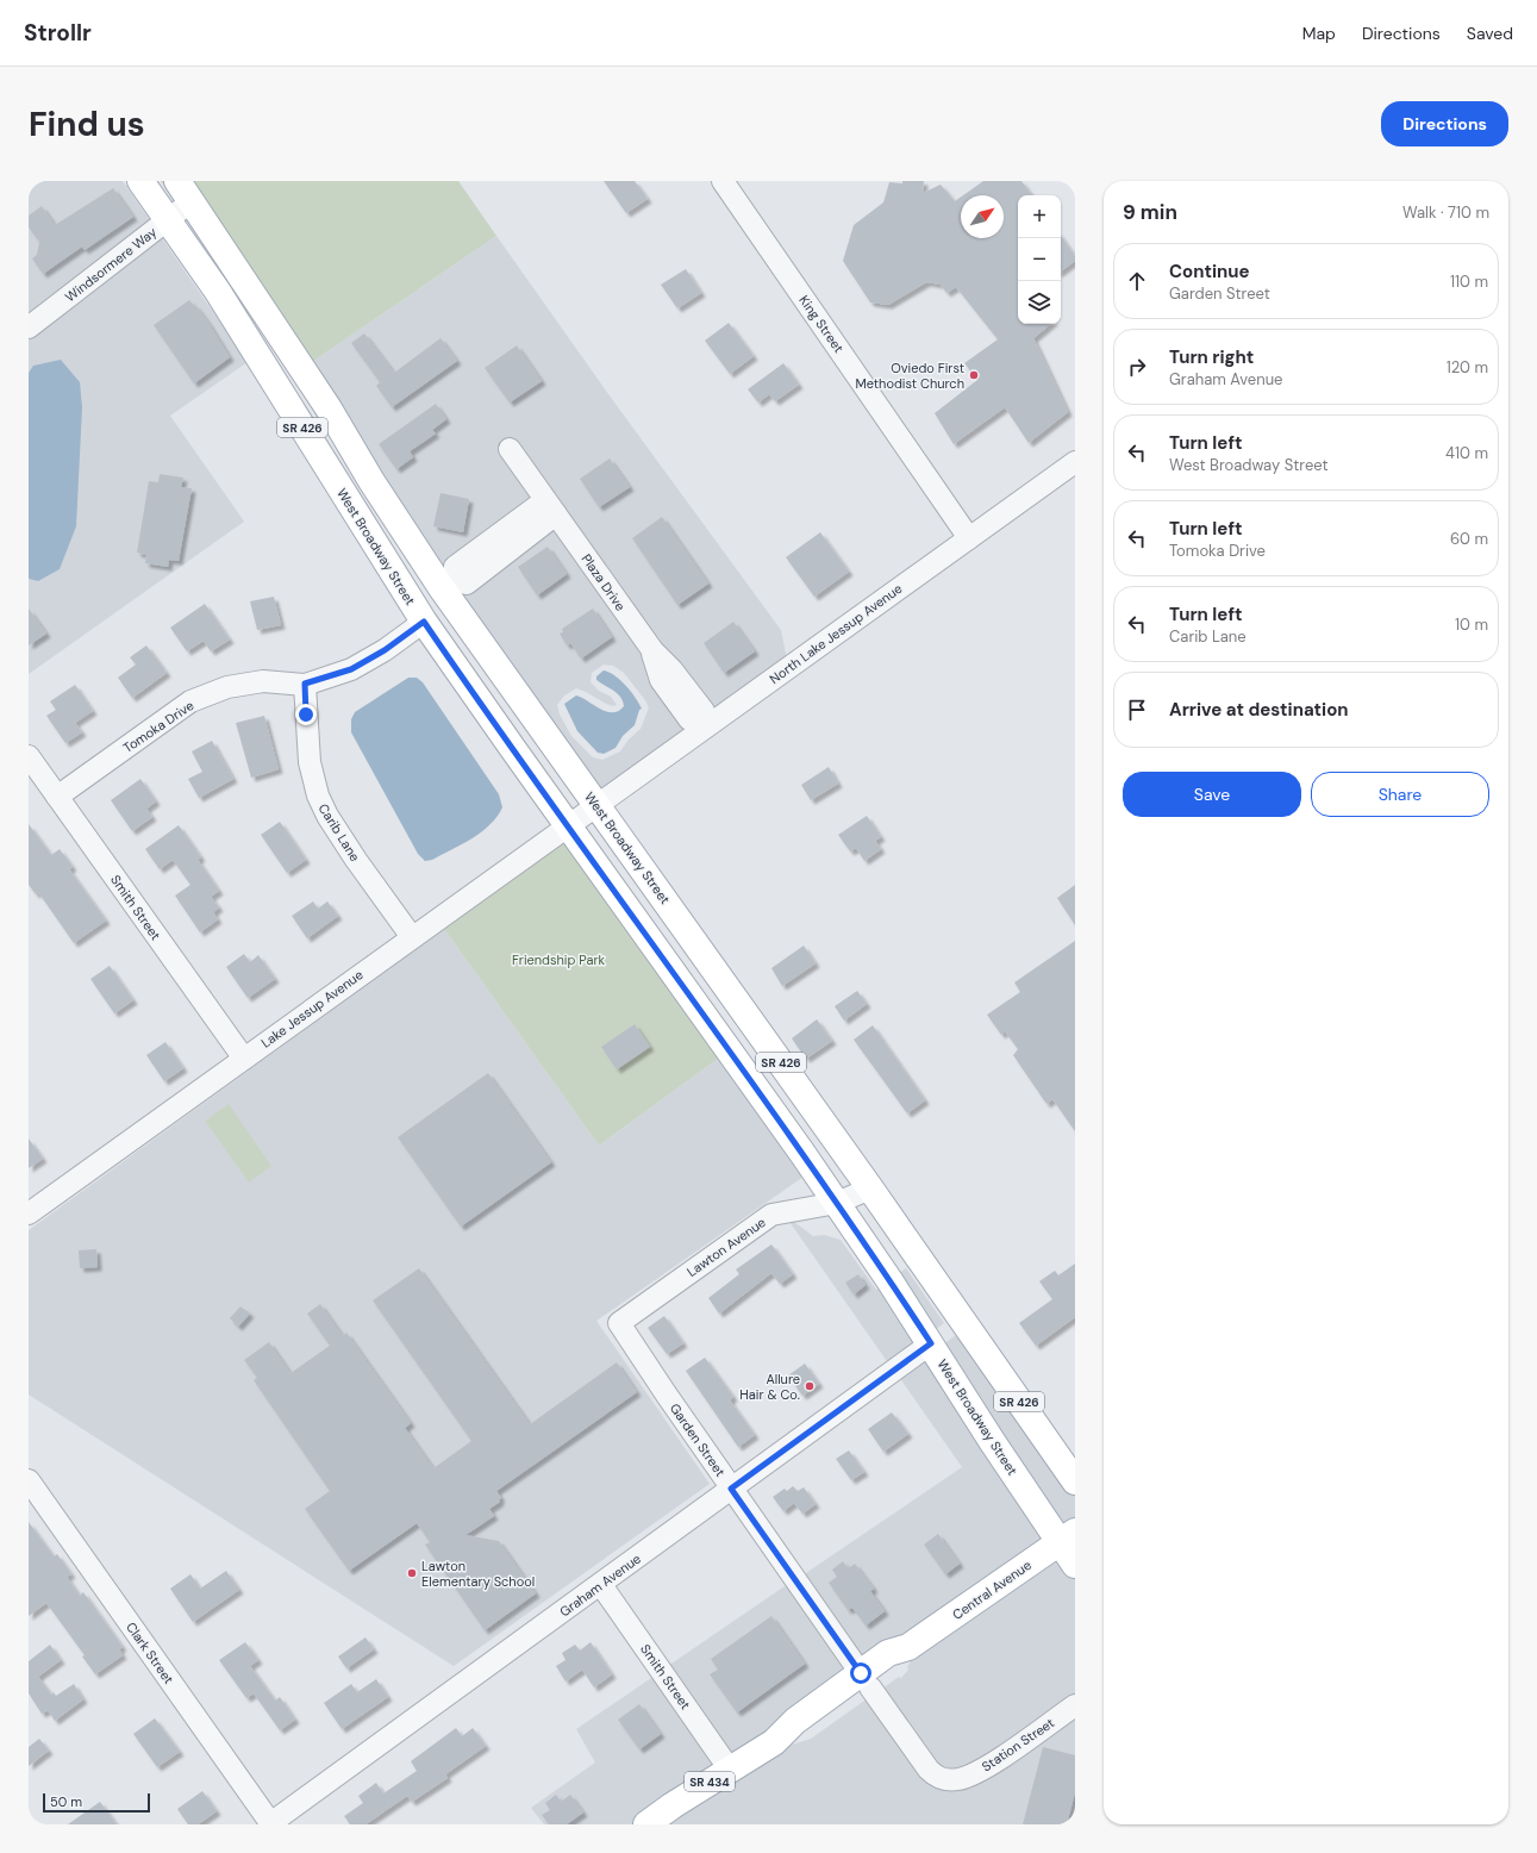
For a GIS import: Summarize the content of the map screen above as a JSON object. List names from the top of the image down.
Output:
{
  "streets": {
    "main road": [
      "SR 426",
      "West Broadway Street",
      "Central Avenue",
      "SR 434"
    ],
    "street": [
      "Windsormere Way",
      "King Street",
      "Plaza Drive",
      "North Lake Jessup Avenue",
      "Tomoka Drive",
      "Carib Lane",
      "Smith Street",
      "Lake Jessup Avenue",
      "Lawton Avenue",
      "Garden Street",
      "Graham Avenue",
      "Clark Street",
      "Station Street"
    ]
  },
  "crossings": [
    ["Windsormere Way", "West Broadway Street"],
    ["King Street", "North Lake Jessup Avenue"],
    ["West Broadway Street", "North Lake Jessup Avenue"],
    ["West Broadway Street", "Tomoka Drive"],
    ["West Broadway Street", "Lake Jessup Avenue"],
    ["West Broadway Street", "Lawton Avenue"],
    ["West Broadway Street", "Graham Avenue"],
    ["West Broadway Street", "Central Avenue"],
    ["Plaza Drive", "North Lake Jessup Avenue"],
    ["North Lake Jessup Avenue", "Lake Jessup Avenue"],
    ["Tomoka Drive", "Carib Lane"],
    ["Tomoka Drive", "Smith Street"],
    ["Carib Lane", "Lake Jessup Avenue"],
    ["Smith Street", "Lake Jessup Avenue"],
    ["Smith Street", "Graham Avenue"],
    ["Smith Street", "Central Avenue"],
    ["Lawton Avenue", "Garden Street"],
    ["Garden Street", "Graham Avenue"],
    ["Garden Street", "Central Avenue"],
    ["Garden Street", "Station Street"],
    ["Graham Avenue", "Clark Street"]
  ],
  "parks": ["Friendship Park"],
  "places": ["Oviedo First Methodist Church", "Allure Hair & Co.", "Lawton Elementary School"],
  "scale_bar": "50 m",
  "north": "top right",
  "page": {
    "header": "Strollr",
    "nav": ["Map", "Directions", "Saved"],
    "buttons": [
      "Directions",
      ["Save", "Share"]
    ],
    "title": "Find us",
    "heading": ["9 min", "Walk · 710 m"],
    "map_buttons": ["+", "−"],
    "list": [
      ["Continue", "Garden Street", "110 m"],
      ["Turn right", "Graham Avenue", "120 m"],
      ["Turn left", "West Broadway Street", "410 m"],
      ["Turn left", "Tomoka Drive", "60 m"],
      ["Turn left", "Carib Lane", "10 m"],
      "Arrive at destination"
    ],
    "scale": "50 m"
  }
}
